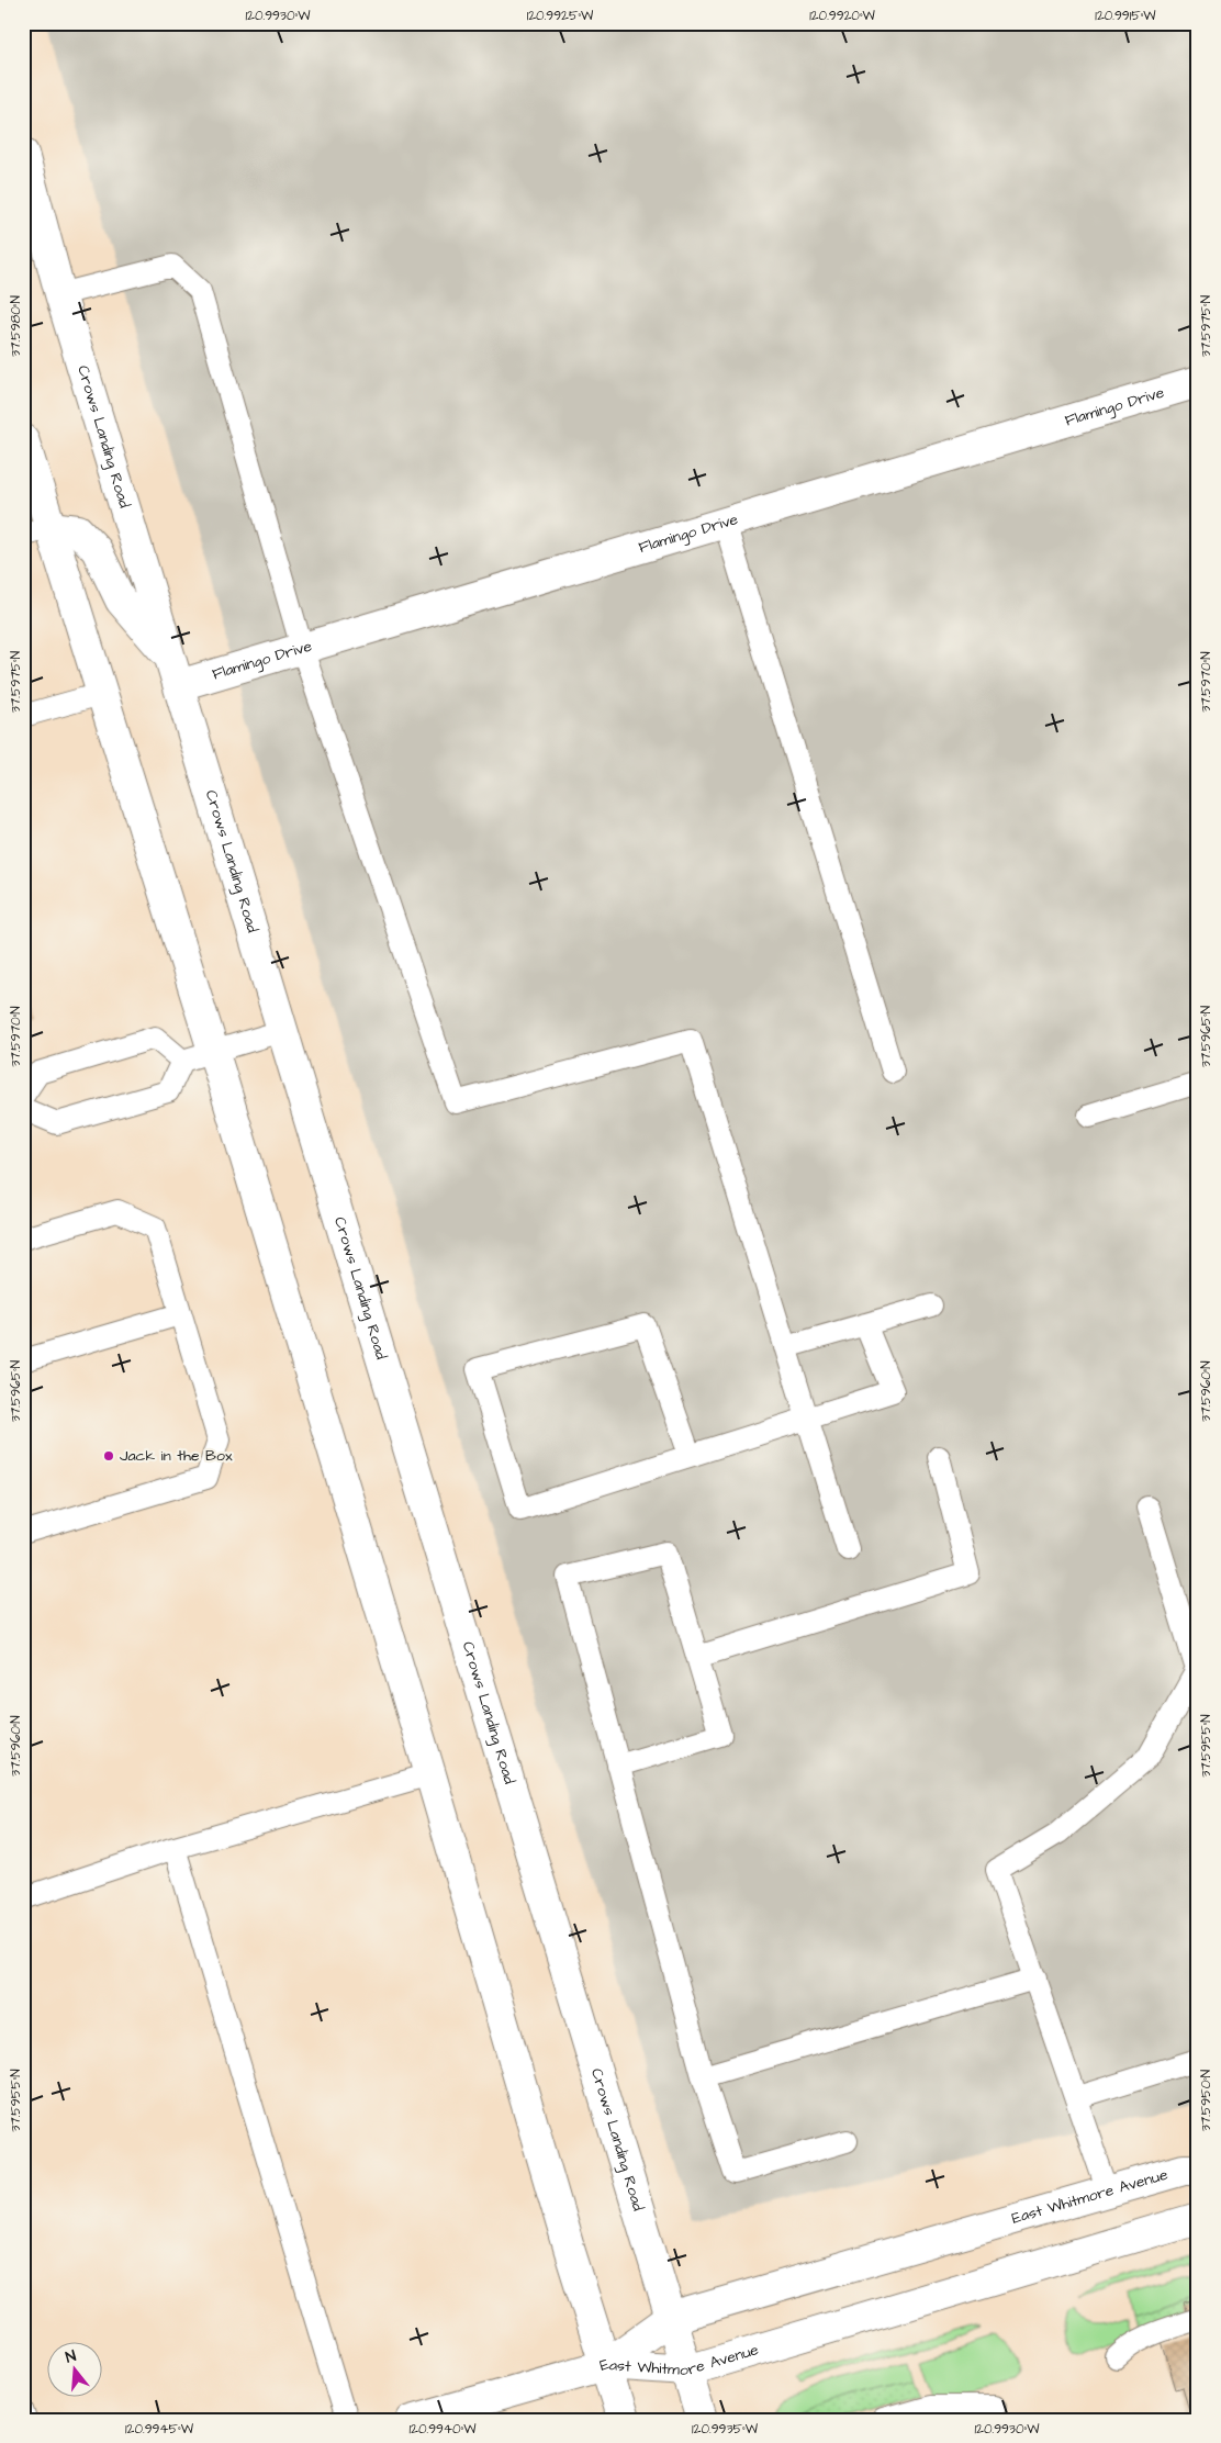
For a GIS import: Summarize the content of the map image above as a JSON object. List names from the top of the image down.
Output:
{
  "streets": {
    "main road": ["Flamingo Drive", "Crows Landing Road", "East Whitmore Avenue"]
  },
  "crossings": [
    ["Flamingo Drive", "Crows Landing Road"],
    ["Crows Landing Road", "East Whitmore Avenue"]
  ],
  "places": ["Jack in the Box"],
  "north": "top",
  "coordinates": [
    "120.9930°W",
    "120.9925°W",
    "120.9920°W",
    "120.9915°W",
    "37.5975°N",
    "37.5980°N",
    "37.5970°N",
    "37.5965°N",
    "37.5960°N",
    "37.5955°N",
    "37.5950°N",
    "120.9945°W",
    "120.9940°W",
    "120.9935°W"
  ]
}
